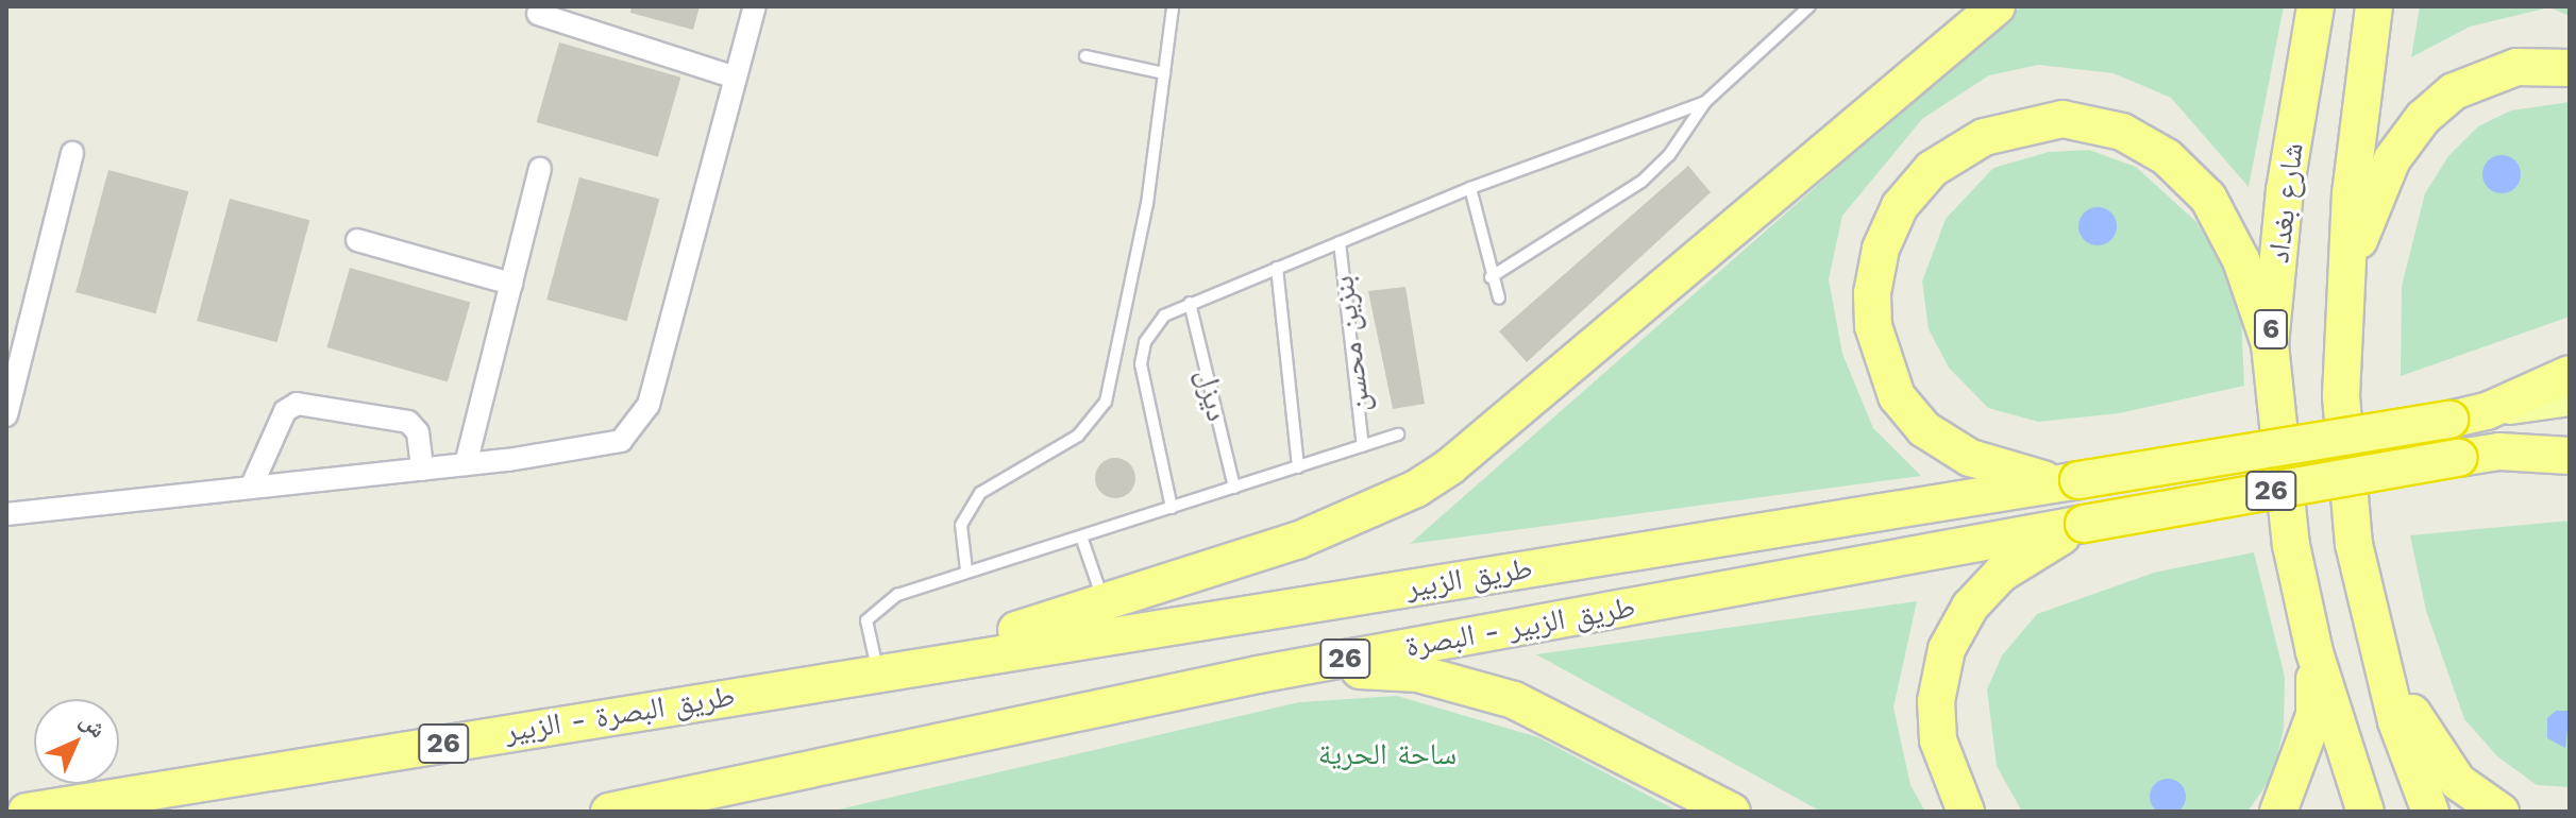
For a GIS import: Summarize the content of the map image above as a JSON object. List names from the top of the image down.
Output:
{
  "streets": {
    "highway": [
      "شارع بغداد",
      "6",
      "26",
      "طريق الزبير",
      "طريق الزبير - البصرة",
      "طريق البصرة - الزبير"
    ],
    "lane": ["بنزين محسن", "ديزل"]
  },
  "crossings": [
    ["شارع بغداد", "6"],
    ["26", "طريق الزبير"],
    ["26", "طريق الزبير - البصرة"],
    ["طريق الزبير", "طريق البصرة - الزبير"]
  ],
  "parks": ["ساحة الحرية"],
  "north": "top right"
}
